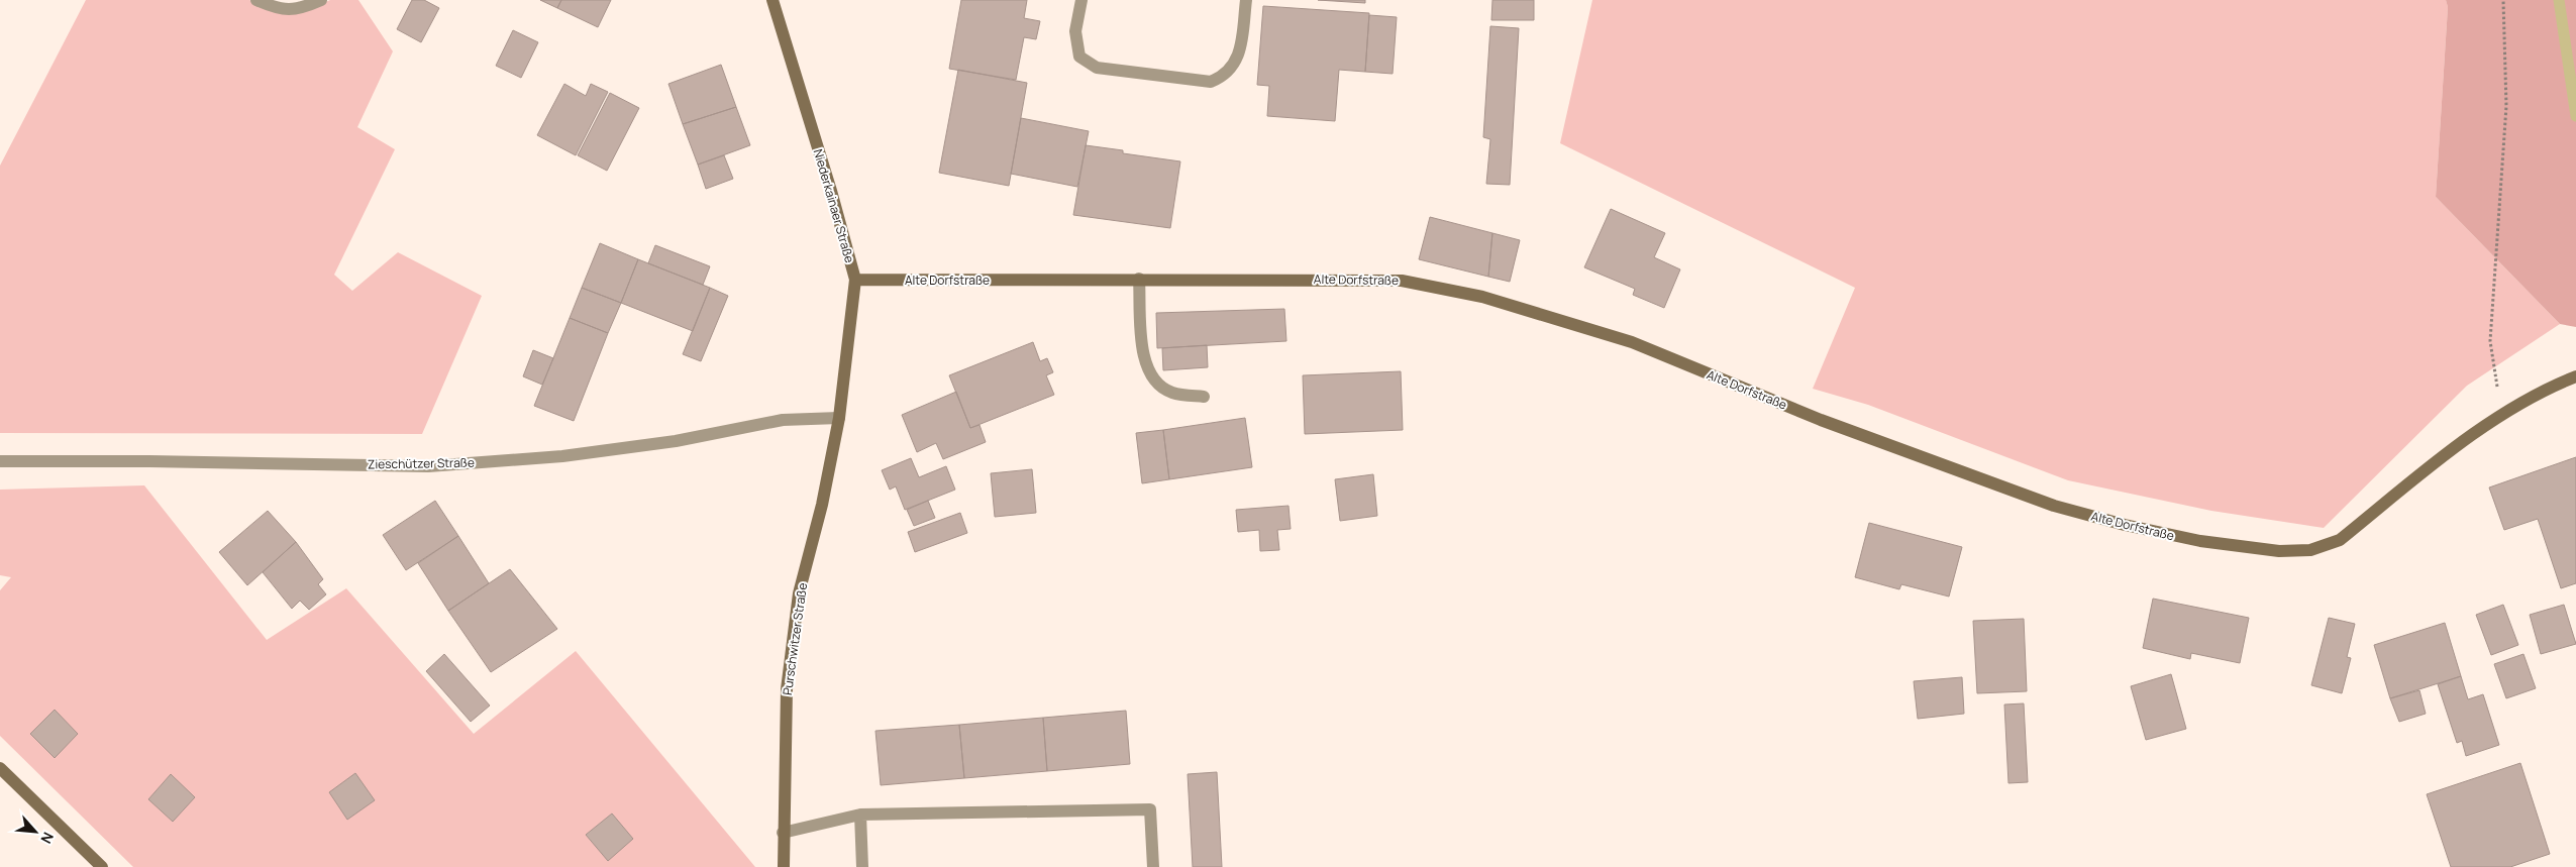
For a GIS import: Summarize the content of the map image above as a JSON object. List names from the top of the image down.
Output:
{
  "streets": {
    "street": [
      "Niederkainaer Straße",
      "Alte Dorfstraße",
      "Zieschützer Straße",
      "Purschwitzer Straße"
    ]
  },
  "crossings": [
    ["Niederkainaer Straße", "Alte Dorfstraße"],
    ["Niederkainaer Straße", "Zieschützer Straße"],
    ["Niederkainaer Straße", "Purschwitzer Straße"],
    ["Zieschützer Straße", "Purschwitzer Straße"]
  ],
  "north": "bottom right"
}
